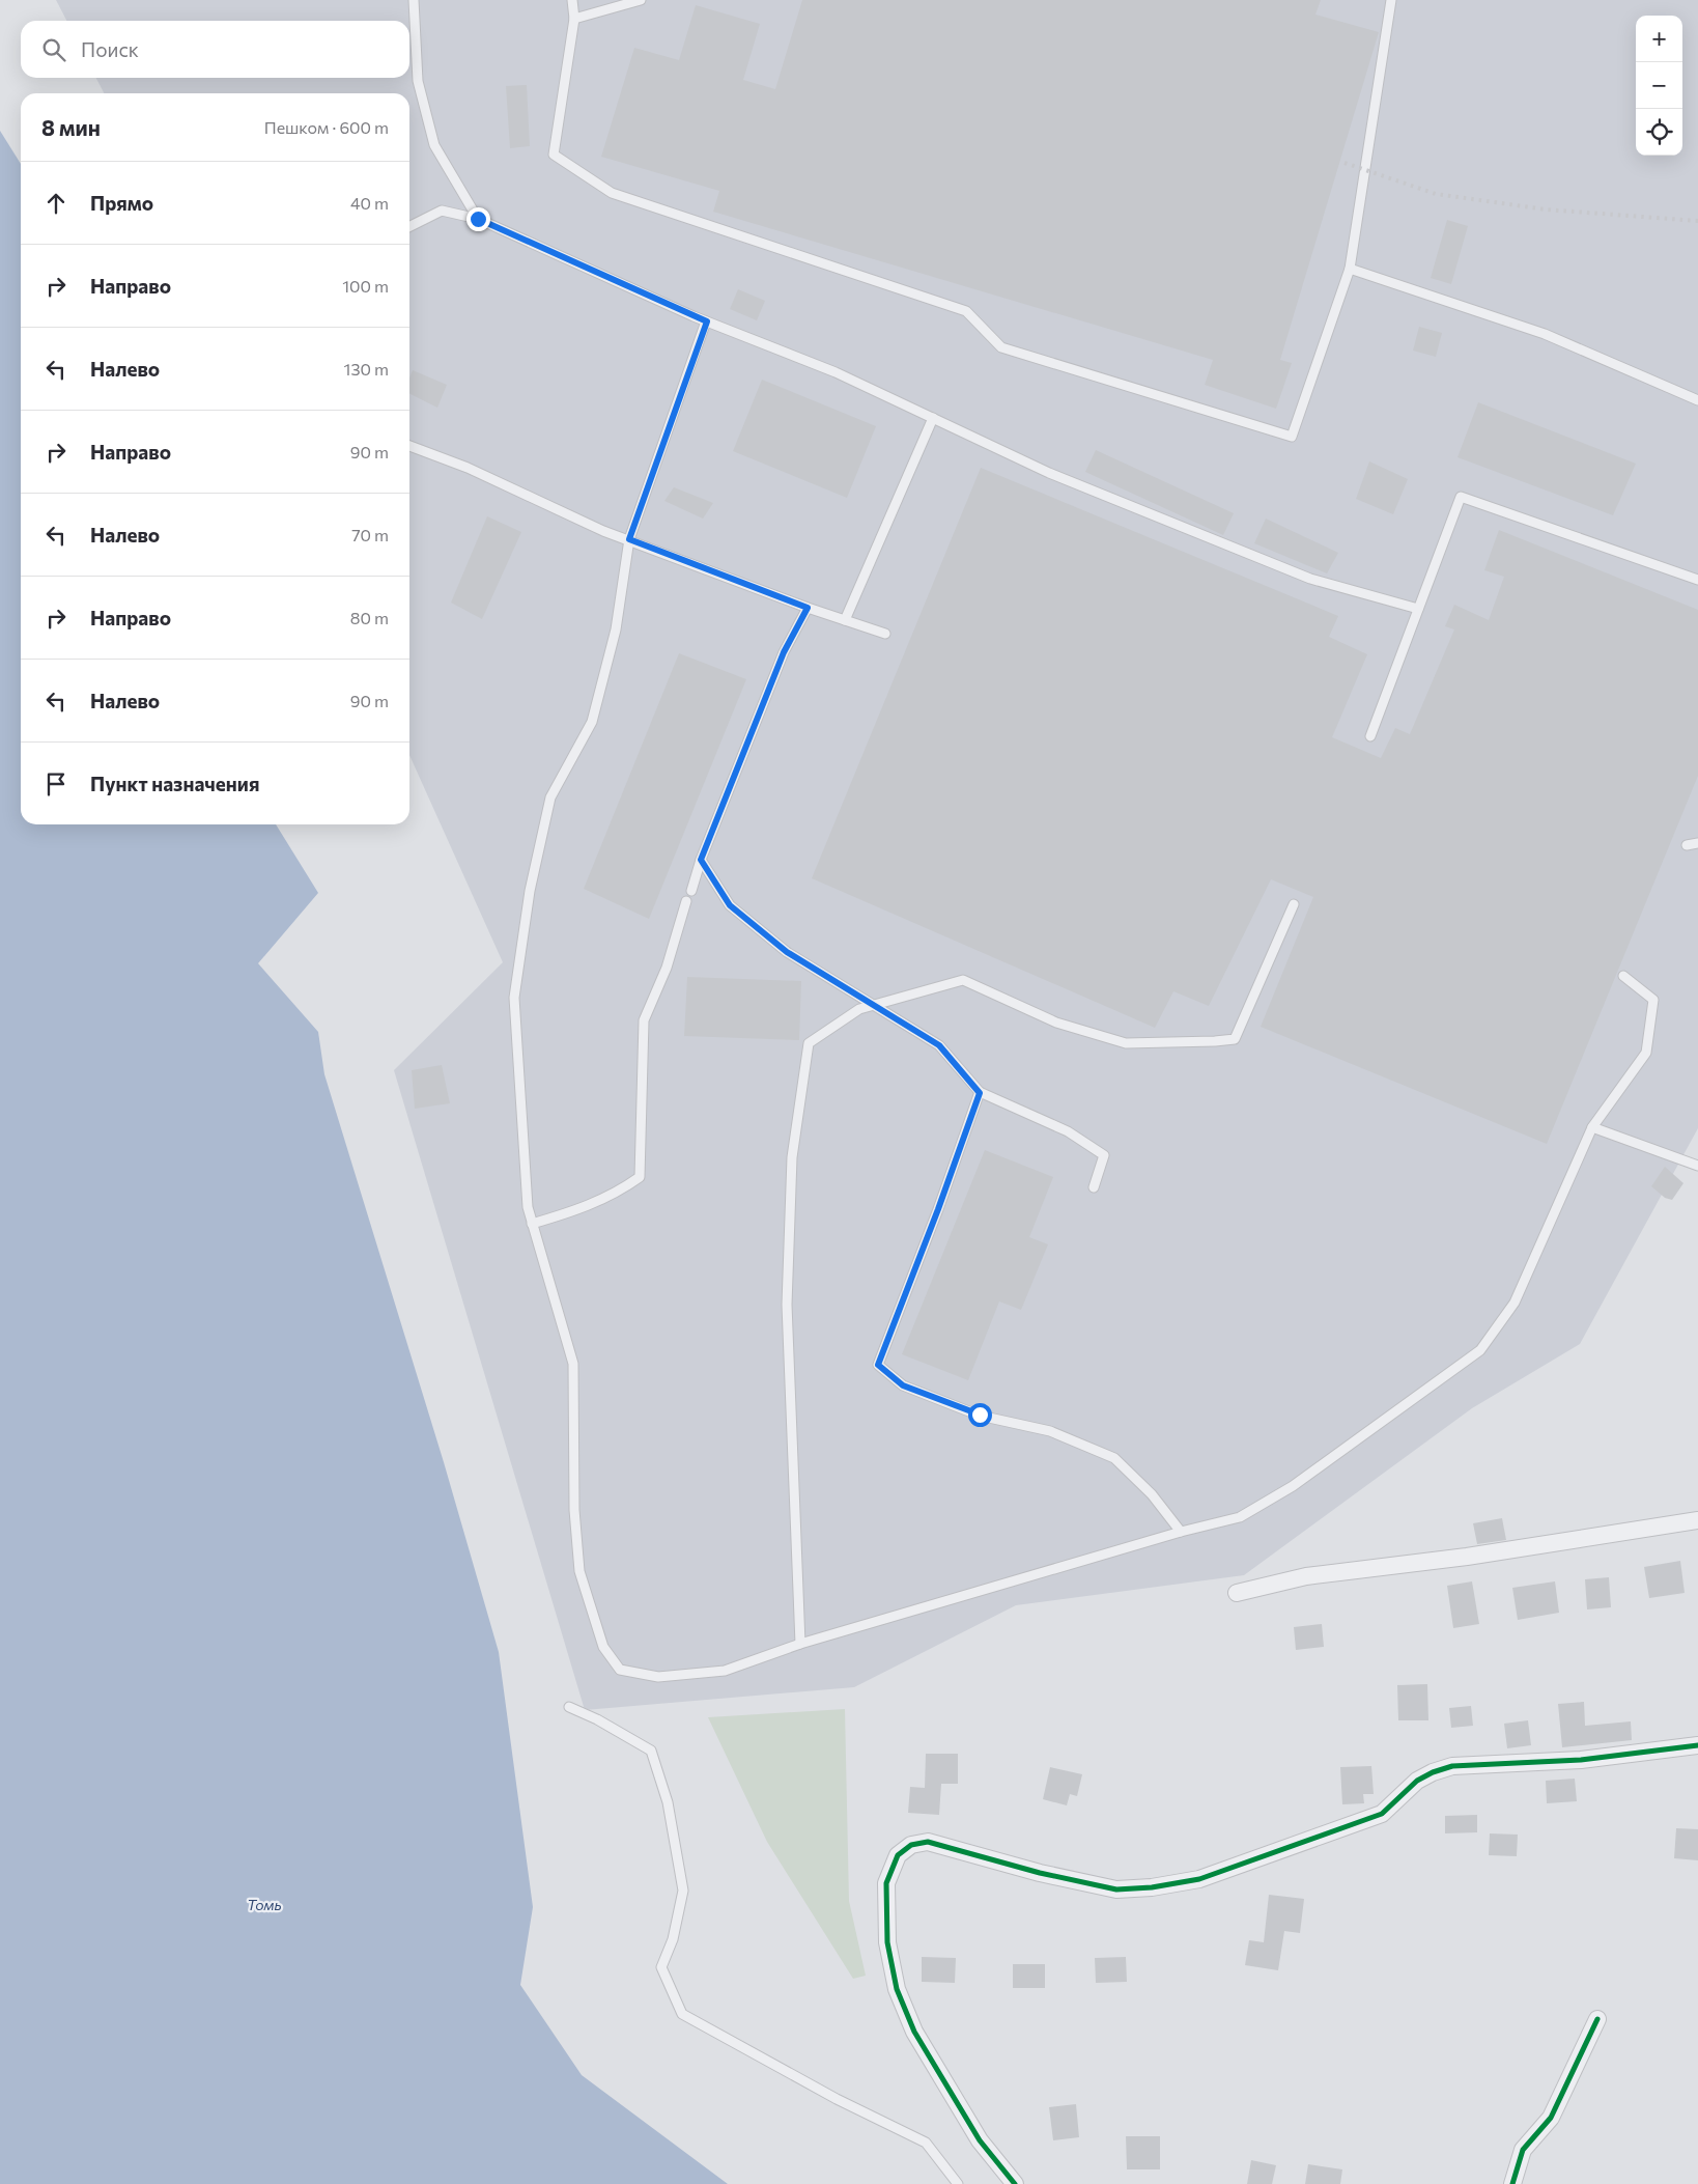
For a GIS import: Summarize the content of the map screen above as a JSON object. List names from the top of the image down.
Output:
{
  "water": ["Томь"],
  "page": {
    "map_buttons": ["+", "−"],
    "search": "Поиск",
    "heading": ["8 мин", "Пешком · 600 m"],
    "list": [
      ["Прямо", "40 m"],
      ["Направо", "100 m"],
      ["Налево", "130 m"],
      ["Направо", "90 m"],
      ["Налево", "70 m"],
      ["Направо", "80 m"],
      ["Налево", "90 m"],
      "Пункт назначения"
    ]
  }
}
